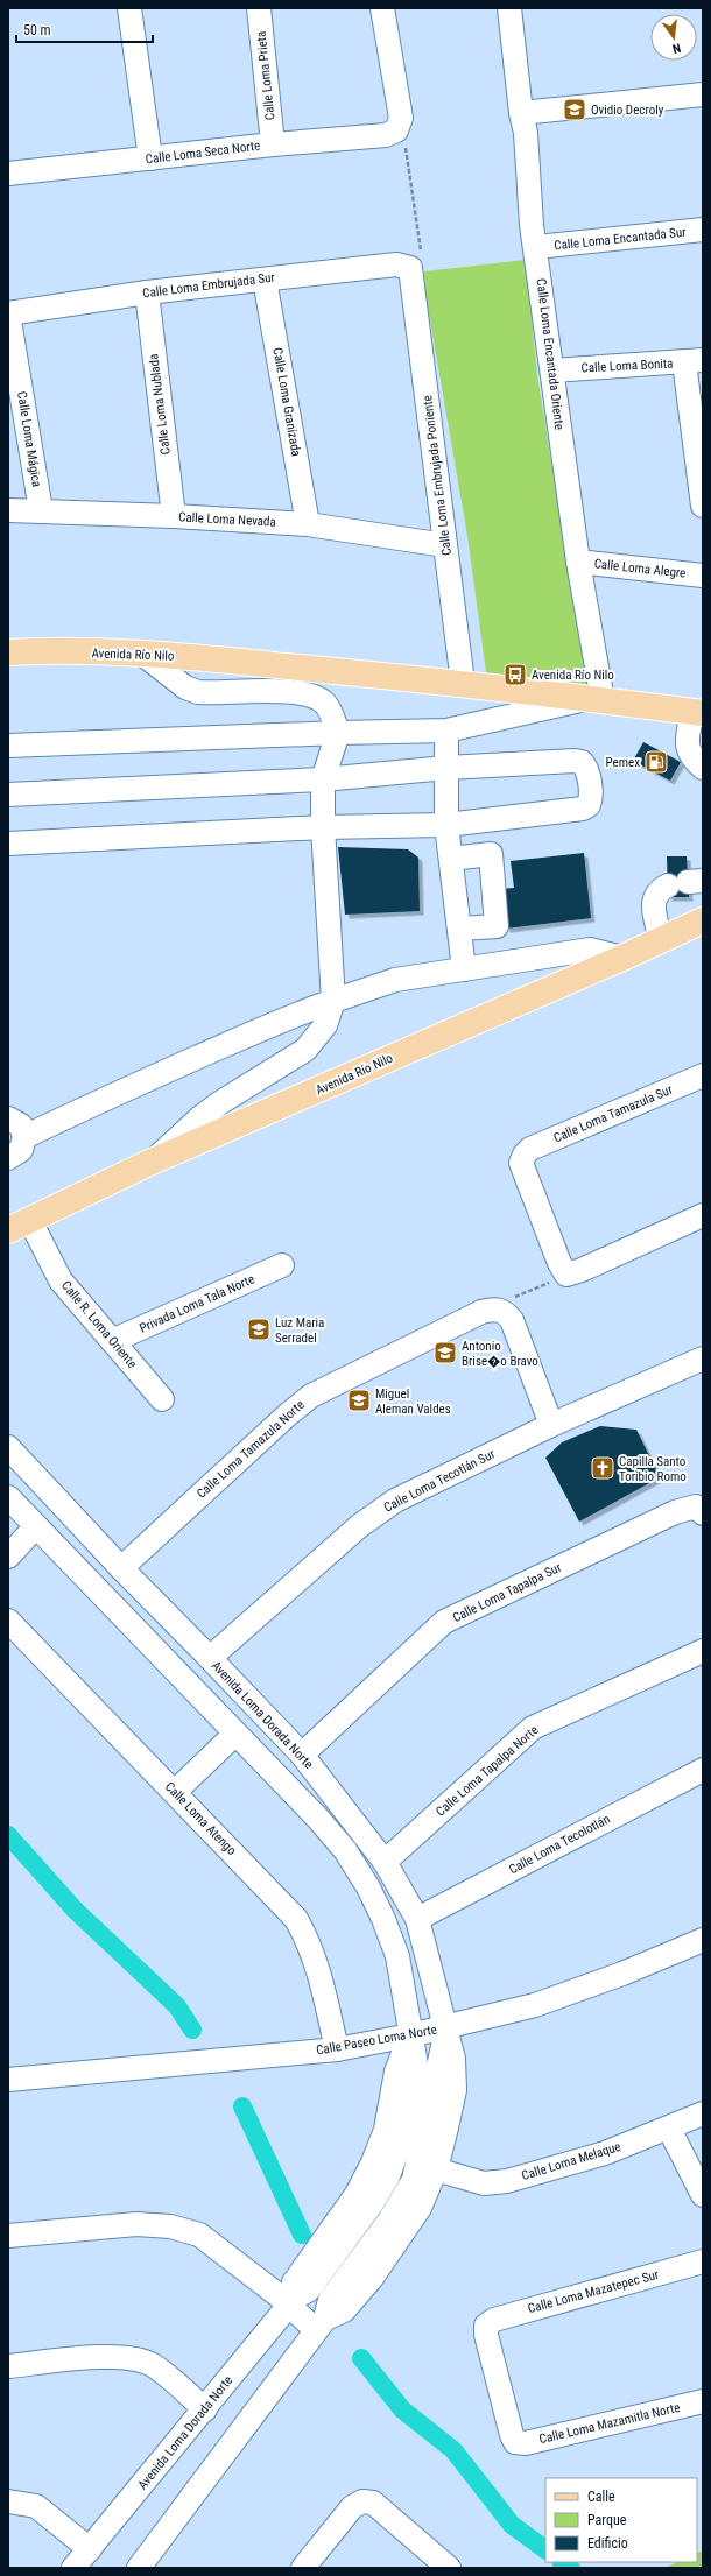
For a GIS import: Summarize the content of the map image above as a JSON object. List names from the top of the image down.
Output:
{
  "streets": {
    "main road": ["Avenida Río Nilo"],
    "street": [
      "Calle Loma Prieta",
      "Calle Loma Seca Norte",
      "Calle Loma Encantada Sur",
      "Calle Loma Embrujada Sur",
      "Calle Loma Encantada Oriente",
      "Calle Loma Bonita",
      "Calle Loma Granizada",
      "Calle Loma Nublada",
      "Calle Loma Mágica",
      "Calle Loma Embrujada Poniente",
      "Calle Loma Nevada",
      "Calle Loma Alegre",
      "Calle Loma Tamazula Sur",
      "Privada Loma Tala Norte",
      "Calle R. Loma Oriente",
      "Calle Loma Tamazula Norte",
      "Calle Loma Tecotlán Sur",
      "Calle Loma Tapalpa Sur",
      "Avenida Loma Dorada Norte",
      "Calle Loma Tapalpa Norte",
      "Calle Loma Atengo",
      "Calle Loma Tecolotlán",
      "Calle Paseo Loma Norte",
      "Calle Loma Melaque",
      "Calle Loma Mazatepec Sur",
      "Calle Loma Mazamitla Norte"
    ]
  },
  "crossings": [
    ["Calle Loma Prieta", "Calle Loma Seca Norte"],
    ["Calle Loma Encantada Sur", "Calle Loma Encantada Oriente"],
    ["Calle Loma Embrujada Sur", "Calle Loma Granizada"],
    ["Calle Loma Embrujada Sur", "Calle Loma Nublada"],
    ["Calle Loma Embrujada Sur", "Calle Loma Mágica"],
    ["Calle Loma Embrujada Sur", "Calle Loma Embrujada Poniente"],
    ["Calle Loma Encantada Oriente", "Calle Loma Bonita"],
    ["Calle Loma Encantada Oriente", "Calle Loma Alegre"],
    ["Calle Loma Encantada Oriente", "Avenida Río Nilo"],
    ["Calle Loma Granizada", "Calle Loma Nevada"],
    ["Calle Loma Nublada", "Calle Loma Nevada"],
    ["Calle Loma Mágica", "Calle Loma Nevada"],
    ["Calle Loma Embrujada Poniente", "Calle Loma Nevada"],
    ["Calle Loma Embrujada Poniente", "Avenida Río Nilo"],
    ["Avenida Río Nilo", "Calle R. Loma Oriente"],
    ["Privada Loma Tala Norte", "Calle R. Loma Oriente"],
    ["Calle Loma Tamazula Norte", "Avenida Loma Dorada Norte"],
    ["Calle Loma Tecotlán Sur", "Avenida Loma Dorada Norte"],
    ["Calle Loma Tapalpa Sur", "Avenida Loma Dorada Norte"],
    ["Avenida Loma Dorada Norte", "Calle Loma Tapalpa Norte"],
    ["Avenida Loma Dorada Norte", "Calle Loma Tecolotlán"],
    ["Avenida Loma Dorada Norte", "Calle Paseo Loma Norte"],
    ["Avenida Loma Dorada Norte", "Calle Loma Melaque"],
    ["Calle Loma Atengo", "Calle Paseo Loma Norte"],
    ["Calle Loma Mazatepec Sur", "Calle Loma Mazamitla Norte"]
  ],
  "places": {
    "school or university": [
      "Ovidio Decroly",
      "Luz Maria Serradel",
      "Antonio Brise�o Bravo",
      "Miguel Aleman Valdes"
    ],
    "bus stop": ["Avenida Río Nilo"],
    "fuel station": ["Pemex"],
    "church": ["Capilla Santo Toribio Romo"]
  },
  "legend": ["Calle", "Parque", "Edificio"],
  "scale_bar": "50 m",
  "north": "bottom"
}
